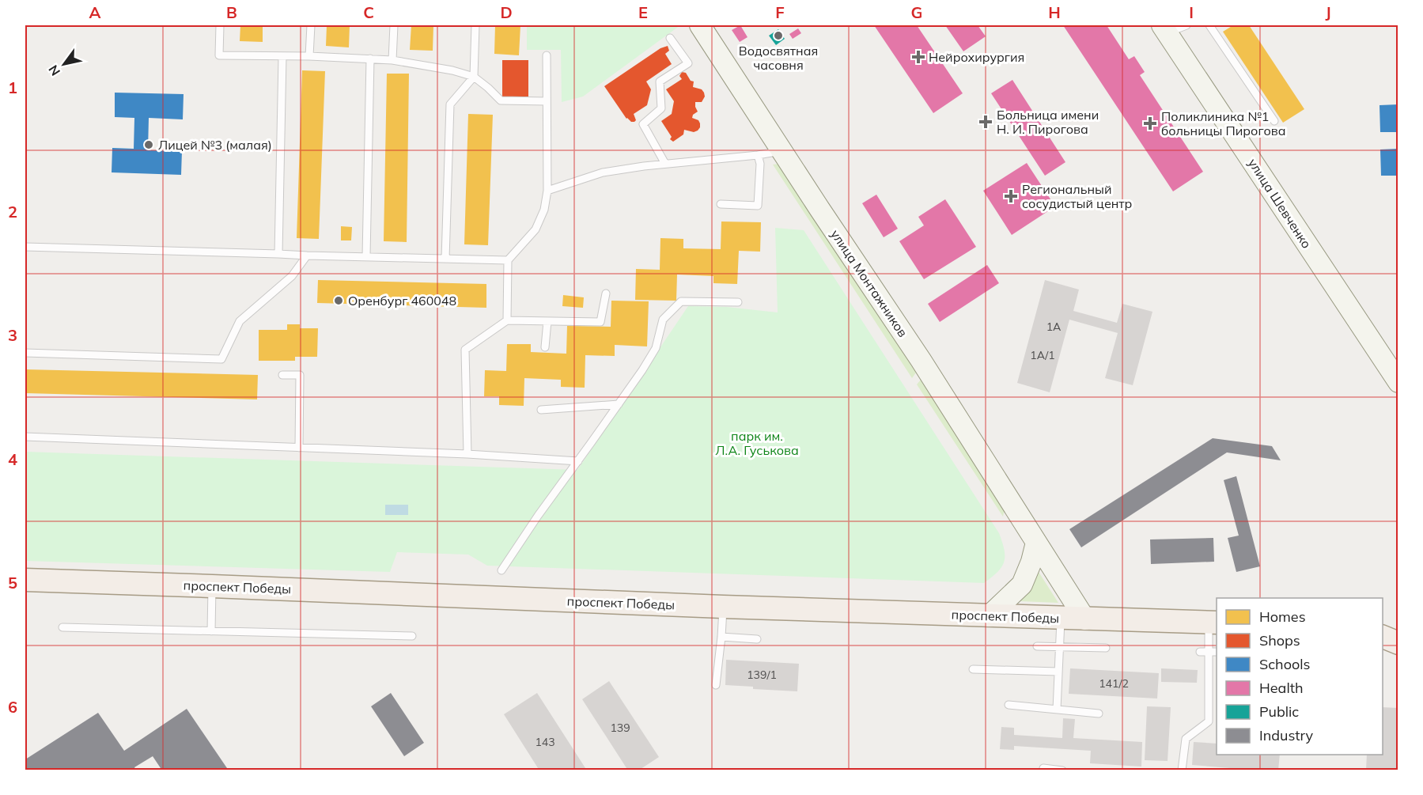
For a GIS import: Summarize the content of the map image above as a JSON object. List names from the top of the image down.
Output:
{
  "streets": {
    "main road": ["улица Шевченко", "улица Монтажников", "проспект Победы"]
  },
  "crossings": [
    ["улица Монтажников", "проспект Победы"]
  ],
  "parks": ["парк им. Л.А. Гуськова"],
  "places": {
    "other": ["Водосвятная часовня", "Лицей №3 (малая)", "Оренбург 460048"],
    "health": [
      "Нейрохирургия",
      "Больница имени Н. И. Пирогова",
      "Поликлиника №1 больницы Пирогова",
      "Региональный сосудистый центр"
    ]
  },
  "house_numbers": [
    "1А",
    "1А/1",
    "139/1",
    "141/2",
    "139",
    "143"
  ],
  "legend": [
    "Homes",
    "Shops",
    "Schools",
    "Health",
    "Public",
    "Industry"
  ],
  "north": "bottom left",
  "grid": {
    "columns": [
      "A",
      "B",
      "C",
      "D",
      "E",
      "F",
      "G",
      "H",
      "I",
      "J"
    ],
    "rows": [
      "1",
      "2",
      "3",
      "4",
      "5",
      "6"
    ]
  }
}
